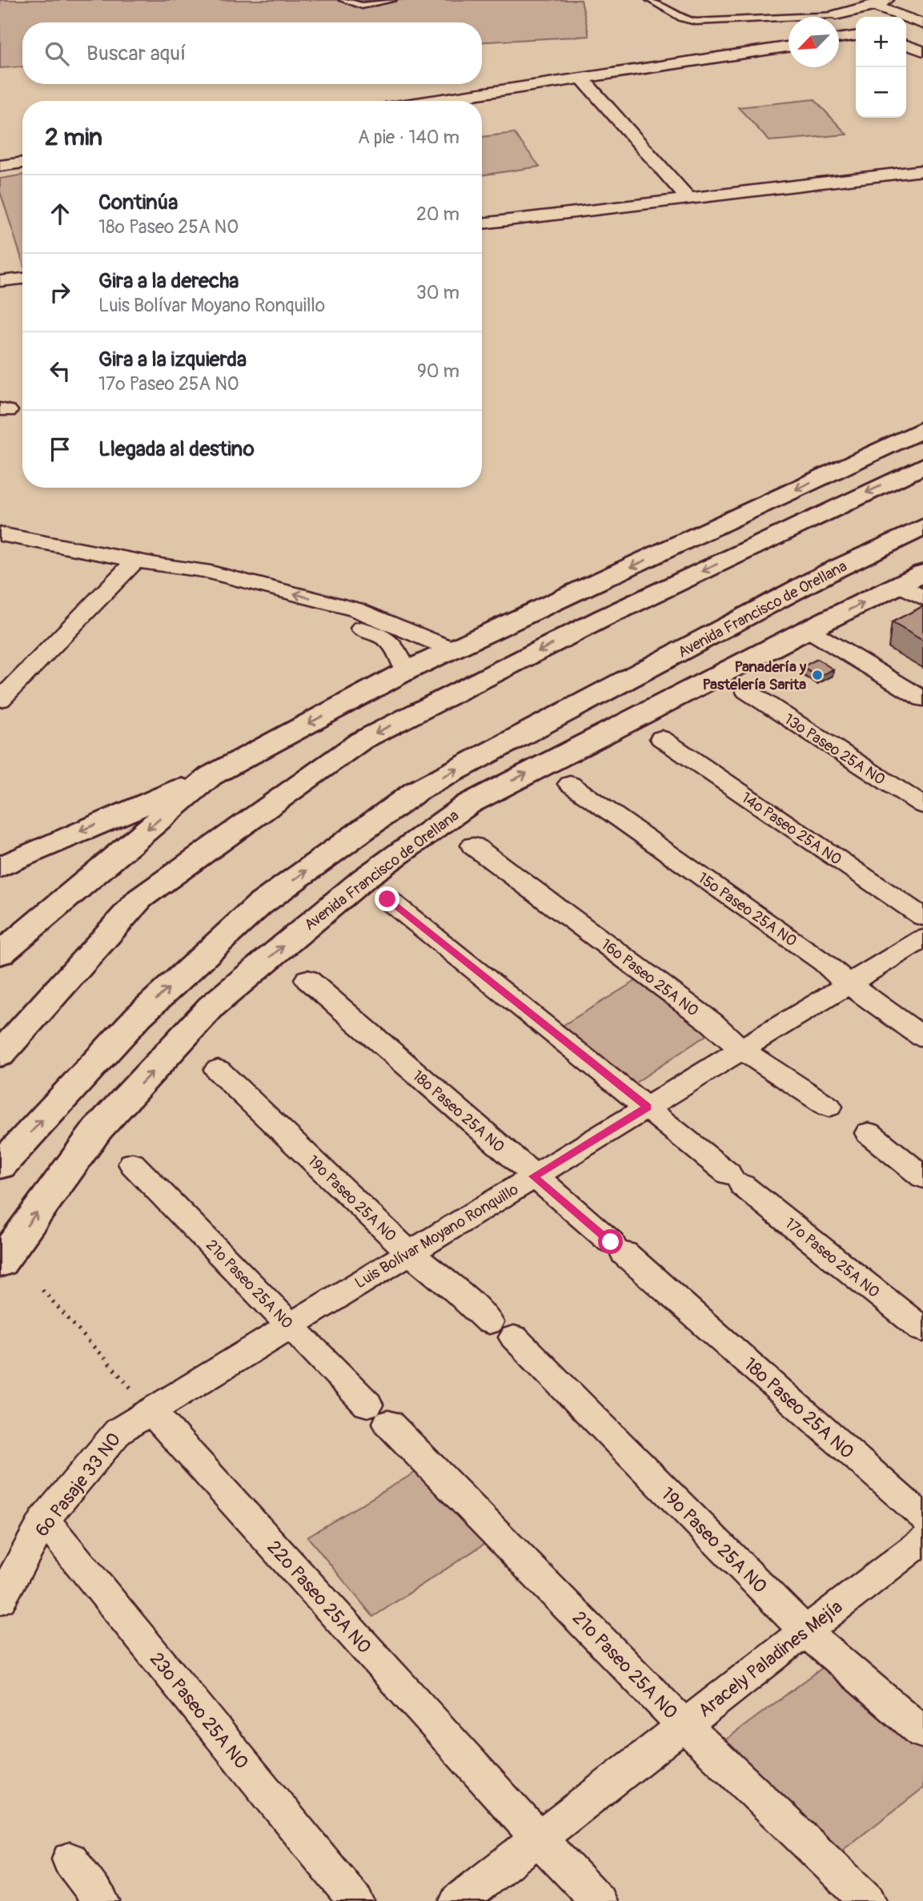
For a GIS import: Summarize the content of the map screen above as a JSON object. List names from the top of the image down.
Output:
{
  "streets": {
    "main road": ["Avenida Francisco de Orellana"],
    "street": [
      "13º Paseo 25A NO",
      "14º Paseo 25A NO",
      "15º Paseo 25A NO",
      "16º Paseo 25A NO",
      "18º Paseo 25A NO",
      "19º Paseo 25A NO",
      "Luis Bolívar Moyano Ronquillo",
      "17º Paseo 25A NO",
      "21º Paseo 25A NO",
      "6º Pasaje 33 NO",
      "22º Paseo 25A NO",
      "Aracely Paladines Mejía",
      "23º Paseo 25A NO"
    ]
  },
  "crossings": [
    ["15º Paseo 25A NO", "Luis Bolívar Moyano Ronquillo"],
    ["16º Paseo 25A NO", "Luis Bolívar Moyano Ronquillo"],
    ["18º Paseo 25A NO", "Luis Bolívar Moyano Ronquillo"],
    ["19º Paseo 25A NO", "Luis Bolívar Moyano Ronquillo"],
    ["19º Paseo 25A NO", "Aracely Paladines Mejía"],
    ["Luis Bolívar Moyano Ronquillo", "17º Paseo 25A NO"],
    ["Luis Bolívar Moyano Ronquillo", "21º Paseo 25A NO"],
    ["Luis Bolívar Moyano Ronquillo", "6º Pasaje 33 NO"],
    ["Luis Bolívar Moyano Ronquillo", "22º Paseo 25A NO"],
    ["21º Paseo 25A NO", "Aracely Paladines Mejía"],
    ["6º Pasaje 33 NO", "22º Paseo 25A NO"],
    ["6º Pasaje 33 NO", "23º Paseo 25A NO"],
    ["22º Paseo 25A NO", "Aracely Paladines Mejía"]
  ],
  "places": ["Panadería y Pastelería Sarita"],
  "north": "bottom left",
  "page": {
    "map_buttons": ["+", "−"],
    "search": "Buscar aquí",
    "heading": ["2 min", "A pie · 140 m"],
    "list": [
      ["Continúa", "18º Paseo 25A NO", "20 m"],
      ["Gira a la derecha", "Luis Bolívar Moyano Ronquillo", "30 m"],
      ["Gira a la izquierda", "17º Paseo 25A NO", "90 m"],
      "Llegada al destino"
    ]
  }
}
